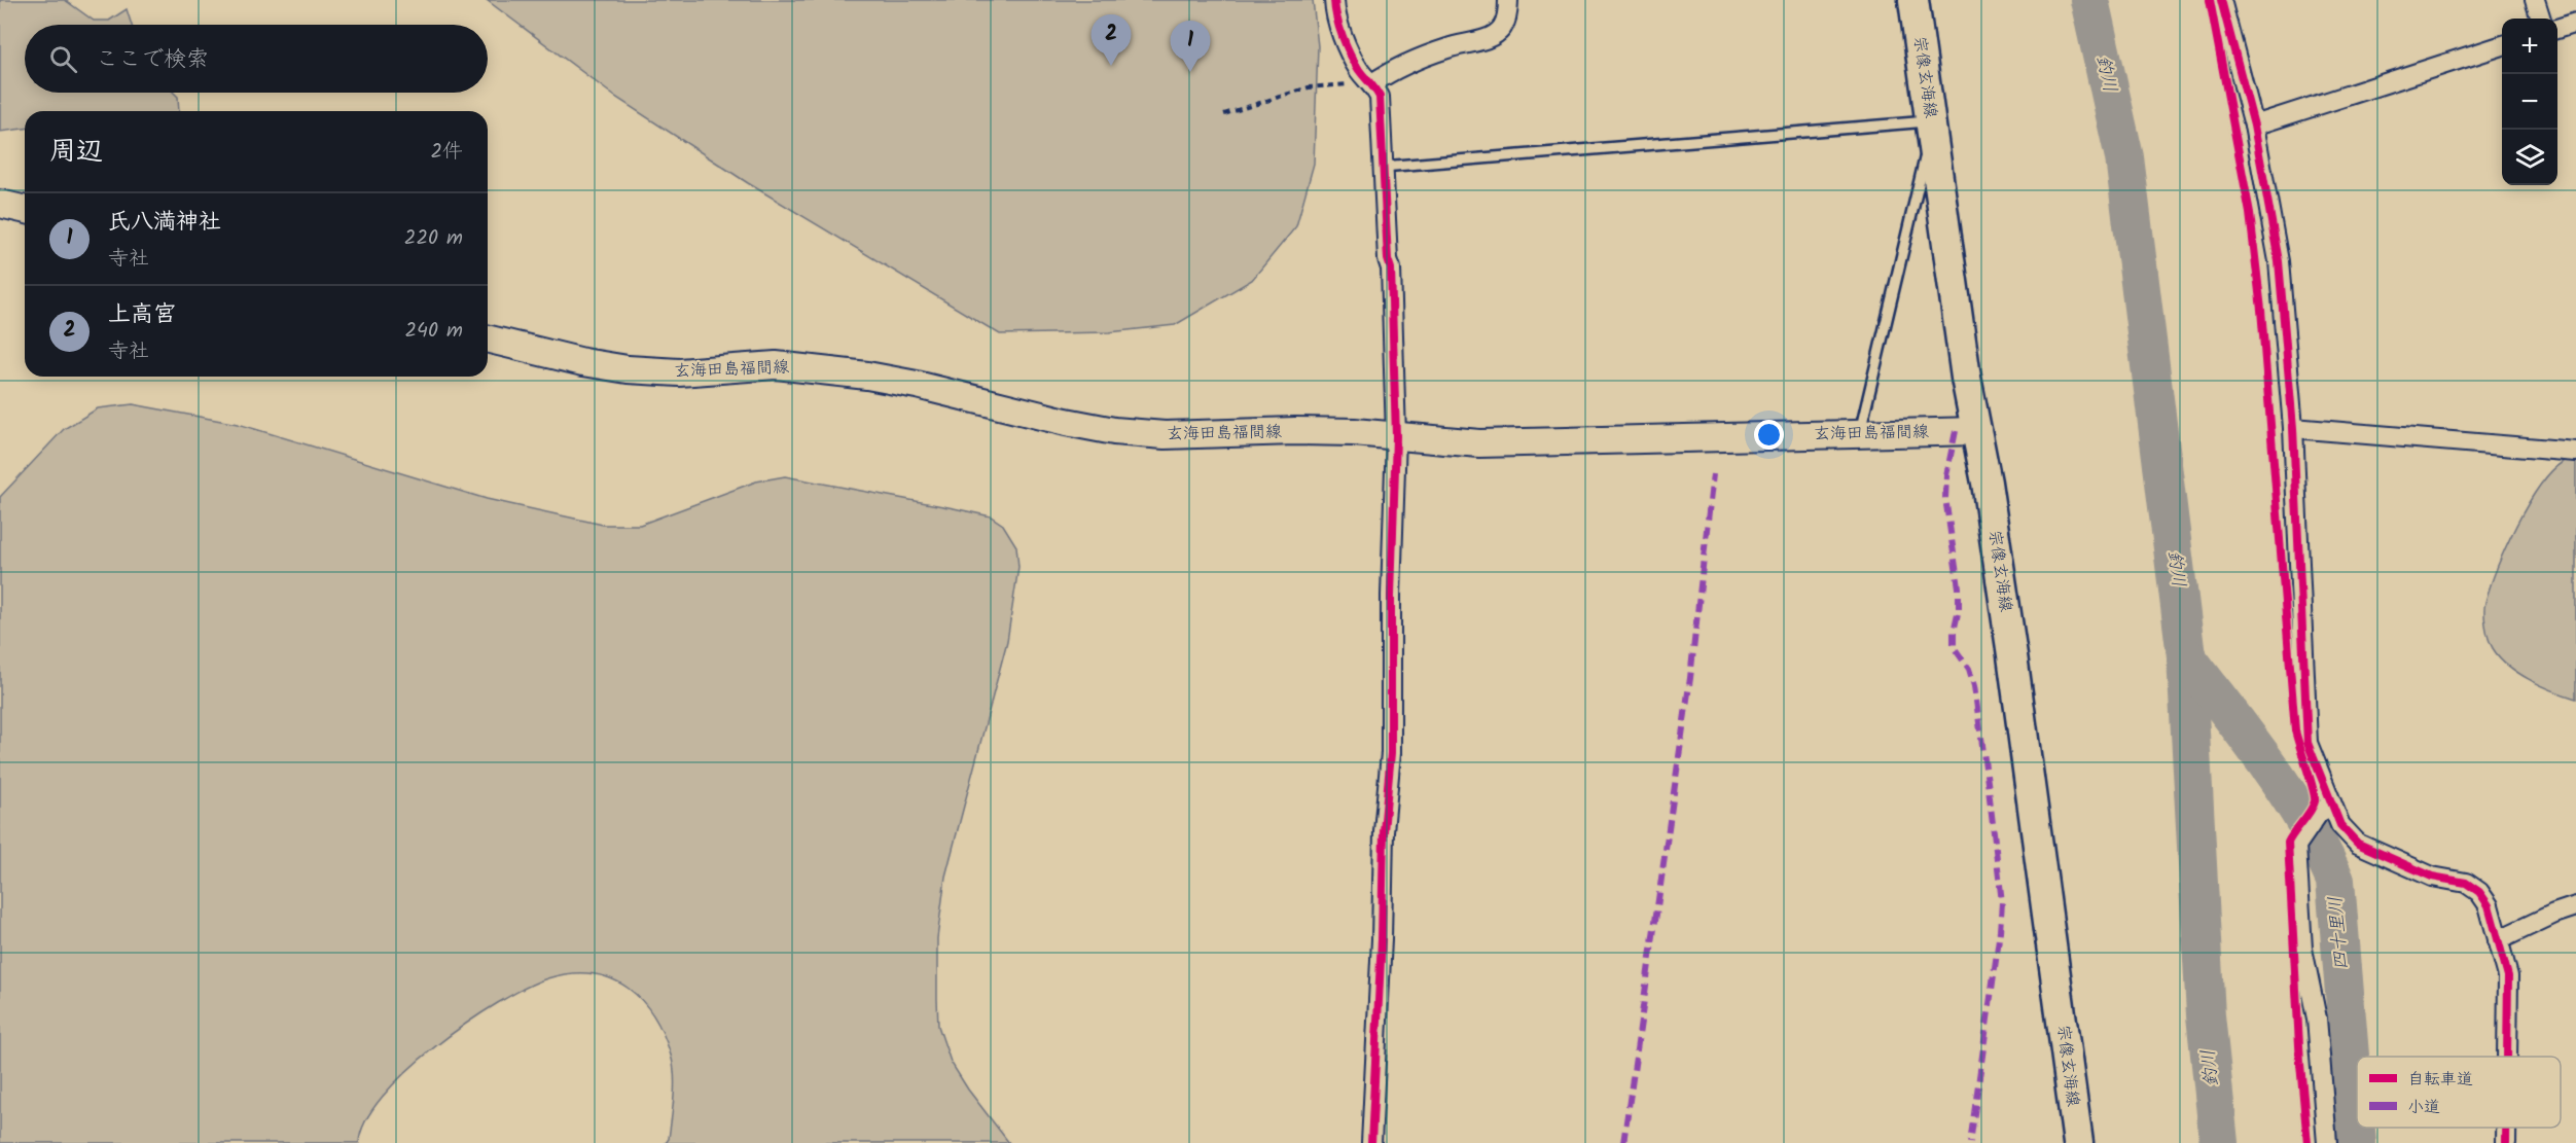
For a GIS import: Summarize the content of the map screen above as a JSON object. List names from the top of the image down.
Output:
{
  "streets": {
    "main road": ["宗像玄海線", "玄海田島福間線"]
  },
  "crossings": [
    ["宗像玄海線", "玄海田島福間線"]
  ],
  "water": ["釣川", "四十里川"],
  "legend": ["自転車道", "小道"],
  "page": {
    "pins": ["2", "1"],
    "map_buttons": ["+", "−"],
    "search": "ここで検索",
    "heading": ["周辺", "2件"],
    "list": [
      {
        "mark": "1",
        "name": "氏八満神社",
        "note": "寺社",
        "value": "220 m"
      },
      {
        "mark": "2",
        "name": "上高宮",
        "note": "寺社",
        "value": "240 m"
      }
    ]
  }
}
